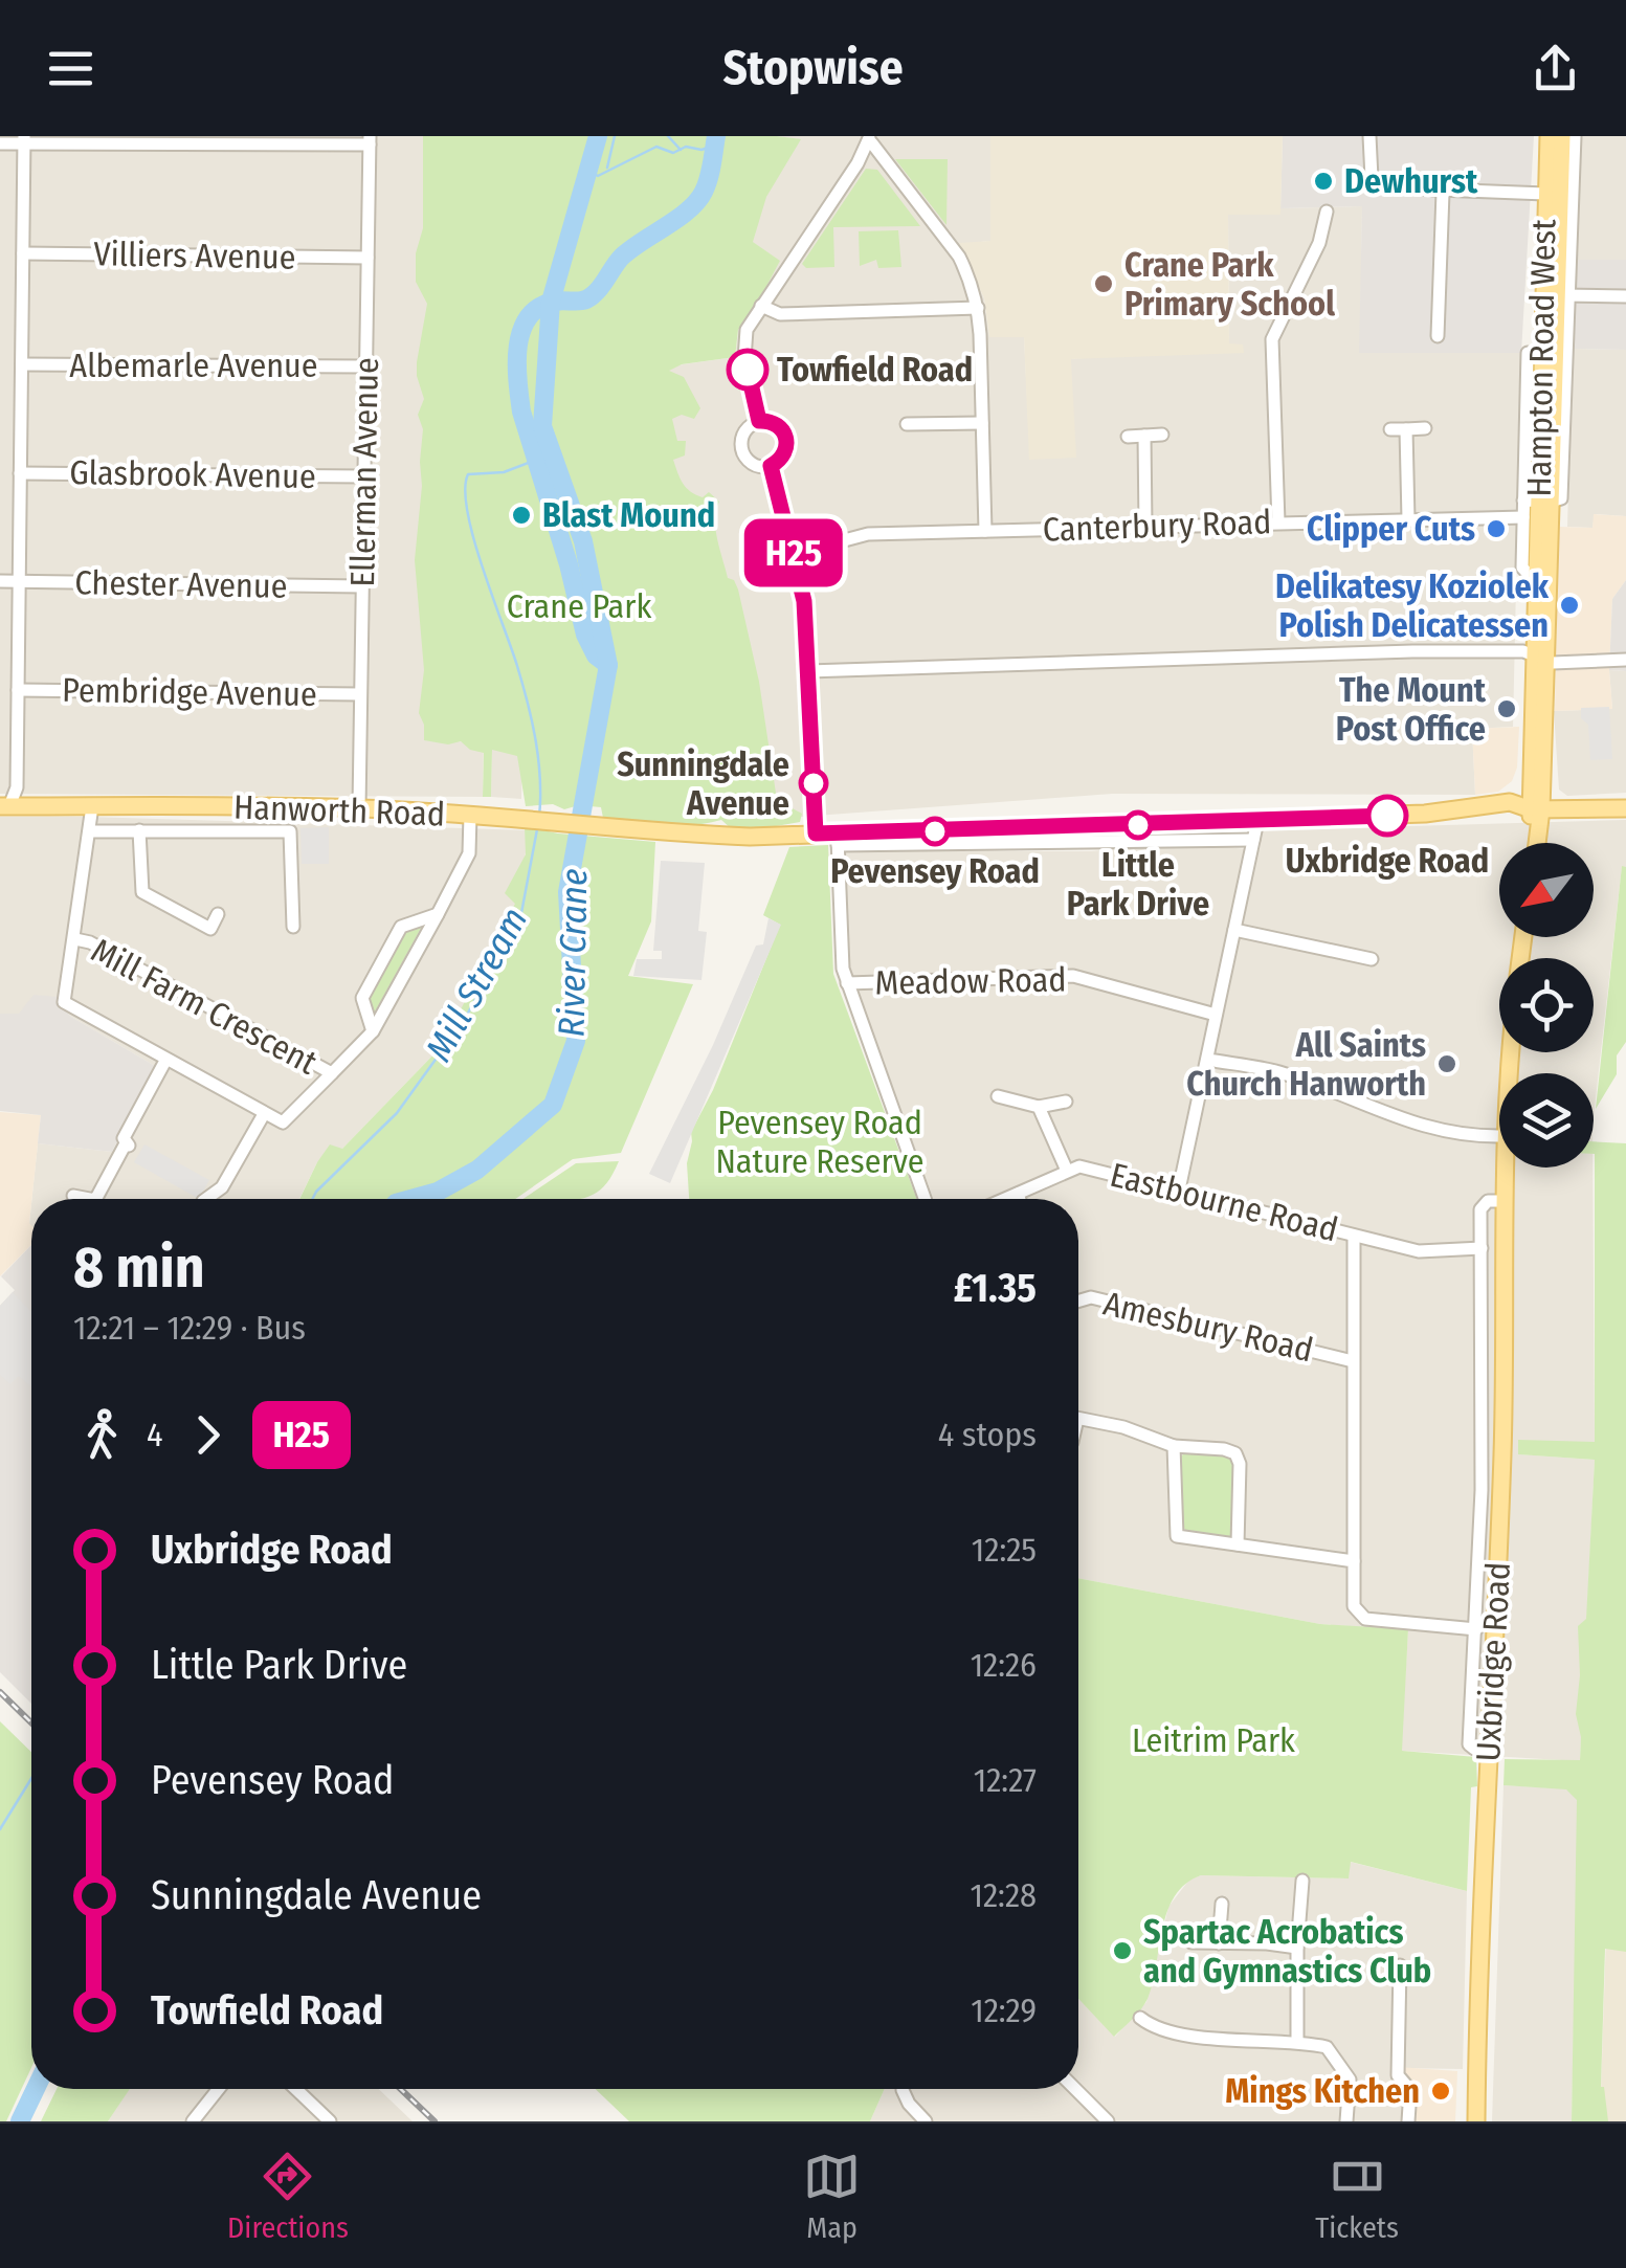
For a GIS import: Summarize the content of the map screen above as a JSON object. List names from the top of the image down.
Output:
{
  "streets": {
    "main road": ["Hampton Road West", "Hanworth Road", "Uxbridge Road"],
    "street": [
      "Villiers Avenue",
      "Albemarle Avenue",
      "Ellerman Avenue",
      "Glasbrook Avenue",
      "Canterbury Road",
      "Chester Avenue",
      "Pembridge Avenue",
      "Meadow Road",
      "Mill Farm Crescent",
      "Eastbourne Road",
      "Amesbury Road"
    ]
  },
  "crossings": [
    ["Villiers Avenue", "Ellerman Avenue"],
    ["Hampton Road West", "Canterbury Road"],
    ["Hampton Road West", "Hanworth Road"],
    ["Albemarle Avenue", "Ellerman Avenue"],
    ["Ellerman Avenue", "Glasbrook Avenue"],
    ["Ellerman Avenue", "Chester Avenue"],
    ["Ellerman Avenue", "Pembridge Avenue"],
    ["Ellerman Avenue", "Hanworth Road"],
    ["Hanworth Road", "Mill Farm Crescent"],
    ["Eastbourne Road", "Uxbridge Road"]
  ],
  "water": ["River Crane", "Mill Stream"],
  "parks": ["Crane Park", "Pevensey Road Nature Reserve", "Leitrim Park"],
  "places": [
    "Dewhurst",
    "Crane Park Primary School",
    "Towfield Road",
    "Blast Mound",
    "Clipper Cuts",
    "Delikatesy Koziolek Polish Delicatessen",
    "The Mount Post Office",
    "Sunningdale Avenue",
    "Uxbridge Road",
    "Little Park Drive",
    "Pevensey Road",
    "All Saints Church Hanworth",
    "Spartac Acrobatics and Gymnastics Club",
    "Mings Kitchen"
  ],
  "lines": ["bus line H25"],
  "north": "bottom left",
  "page": {
    "header": "Stopwise",
    "on_map": "H25",
    "heading": ["8 min", "12:21 – 12:29 · Bus", "£1.35"],
    "legs": ["4", "H25", "4 stops"],
    "list": [
      {
        "name": "Uxbridge Road",
        "value": "12:25"
      },
      {
        "name": "Little Park Drive",
        "value": "12:26"
      },
      {
        "name": "Pevensey Road",
        "value": "12:27"
      },
      {
        "name": "Sunningdale Avenue",
        "value": "12:28"
      },
      {
        "name": "Towfield Road",
        "value": "12:29"
      }
    ],
    "tabs": ["Directions", "Map", "Tickets"]
  }
}
